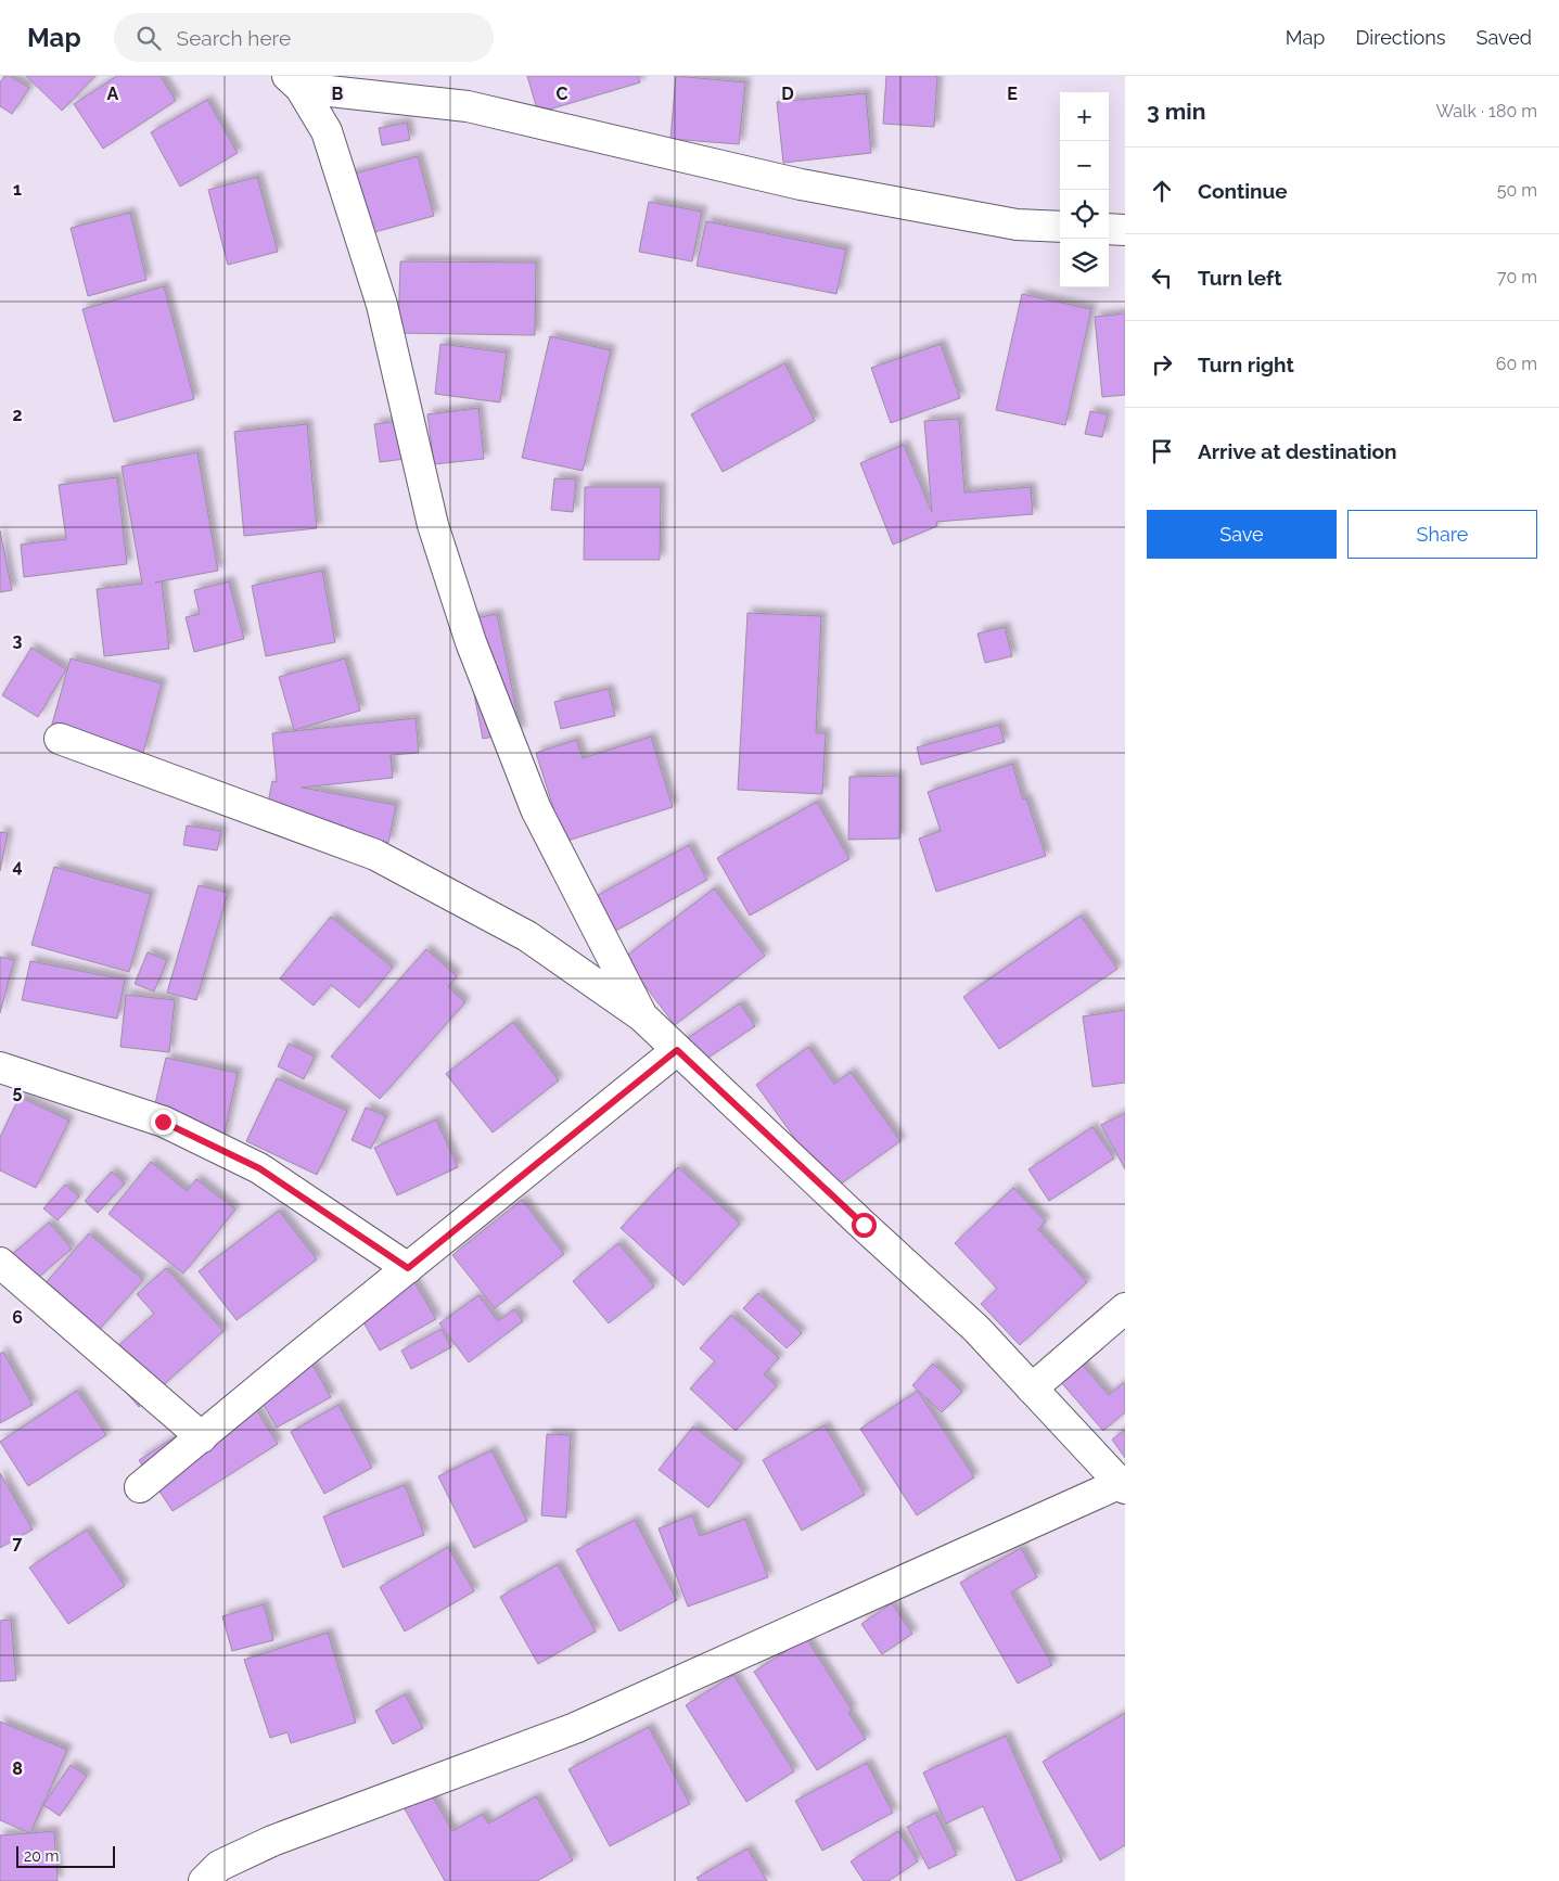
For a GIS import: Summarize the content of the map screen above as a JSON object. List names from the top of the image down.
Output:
{
  "scale_bar": "20 m",
  "page": {
    "header": "Map",
    "search": "Search here",
    "nav": ["Map", "Directions", "Saved"],
    "heading": ["3 min", "Walk · 180 m"],
    "map_buttons": ["+", "−"],
    "list": [
      ["Continue", "50 m"],
      ["Turn left", "70 m"],
      ["Turn right", "60 m"],
      "Arrive at destination"
    ],
    "buttons": ["Save", "Share"],
    "scale": "20 m"
  },
  "grid": {
    "columns": [
      "A",
      "B",
      "C",
      "D",
      "E"
    ],
    "rows": [
      "1",
      "2",
      "3",
      "4",
      "5",
      "6",
      "7",
      "8"
    ]
  }
}
